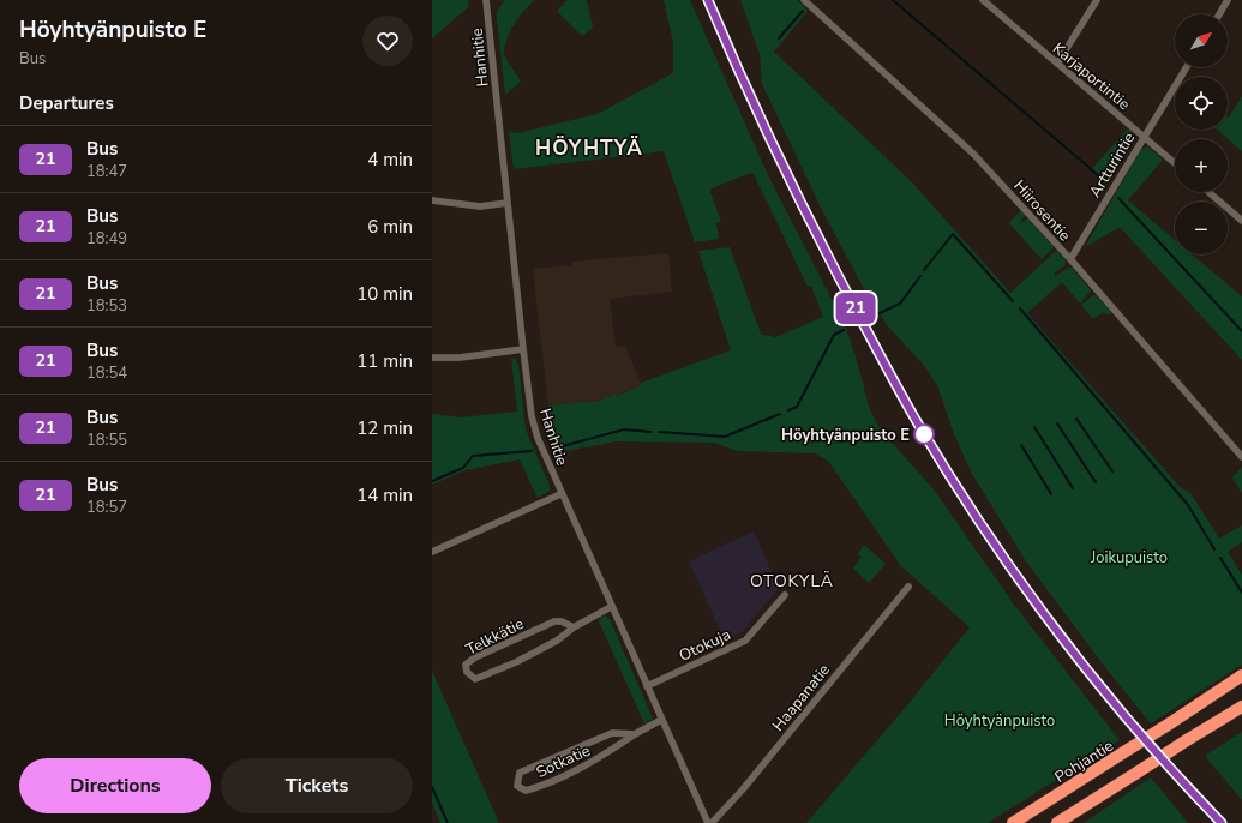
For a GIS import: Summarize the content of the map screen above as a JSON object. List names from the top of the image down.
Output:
{
  "streets": {
    "highway": ["Pohjantie"],
    "street": [
      "Hanhitie",
      "Karjaportintie",
      "Artturintie",
      "Hiirosentie",
      "Telkkätie",
      "Otokuja",
      "Haapanatie",
      "Sotkatie"
    ]
  },
  "crossings": [
    ["Hanhitie", "Telkkätie"],
    ["Hanhitie", "Otokuja"],
    ["Hanhitie", "Sotkatie"],
    ["Karjaportintie", "Artturintie"],
    ["Artturintie", "Hiirosentie"]
  ],
  "districts": ["HÖYHTYÄ", "OTOKYLÄ"],
  "parks": ["Joikupuisto", "Höyhtyänpuisto"],
  "places": ["Höyhtyänpuisto E"],
  "lines": ["bus line 21"],
  "north": "top right",
  "page": {
    "heading": [
      ["Höyhtyänpuisto E", "Bus"],
      "Departures"
    ],
    "on_map": "21",
    "map_buttons": ["+", "−"],
    "list": [
      {
        "mark": "21",
        "name": "Bus",
        "note": "18:47",
        "value": "4 min"
      },
      {
        "mark": "21",
        "name": "Bus",
        "note": "18:49",
        "value": "6 min"
      },
      {
        "mark": "21",
        "name": "Bus",
        "note": "18:53",
        "value": "10 min"
      },
      {
        "mark": "21",
        "name": "Bus",
        "note": "18:54",
        "value": "11 min"
      },
      {
        "mark": "21",
        "name": "Bus",
        "note": "18:55",
        "value": "12 min"
      },
      {
        "mark": "21",
        "name": "Bus",
        "note": "18:57",
        "value": "14 min"
      }
    ],
    "buttons": ["Directions", "Tickets"]
  }
}
